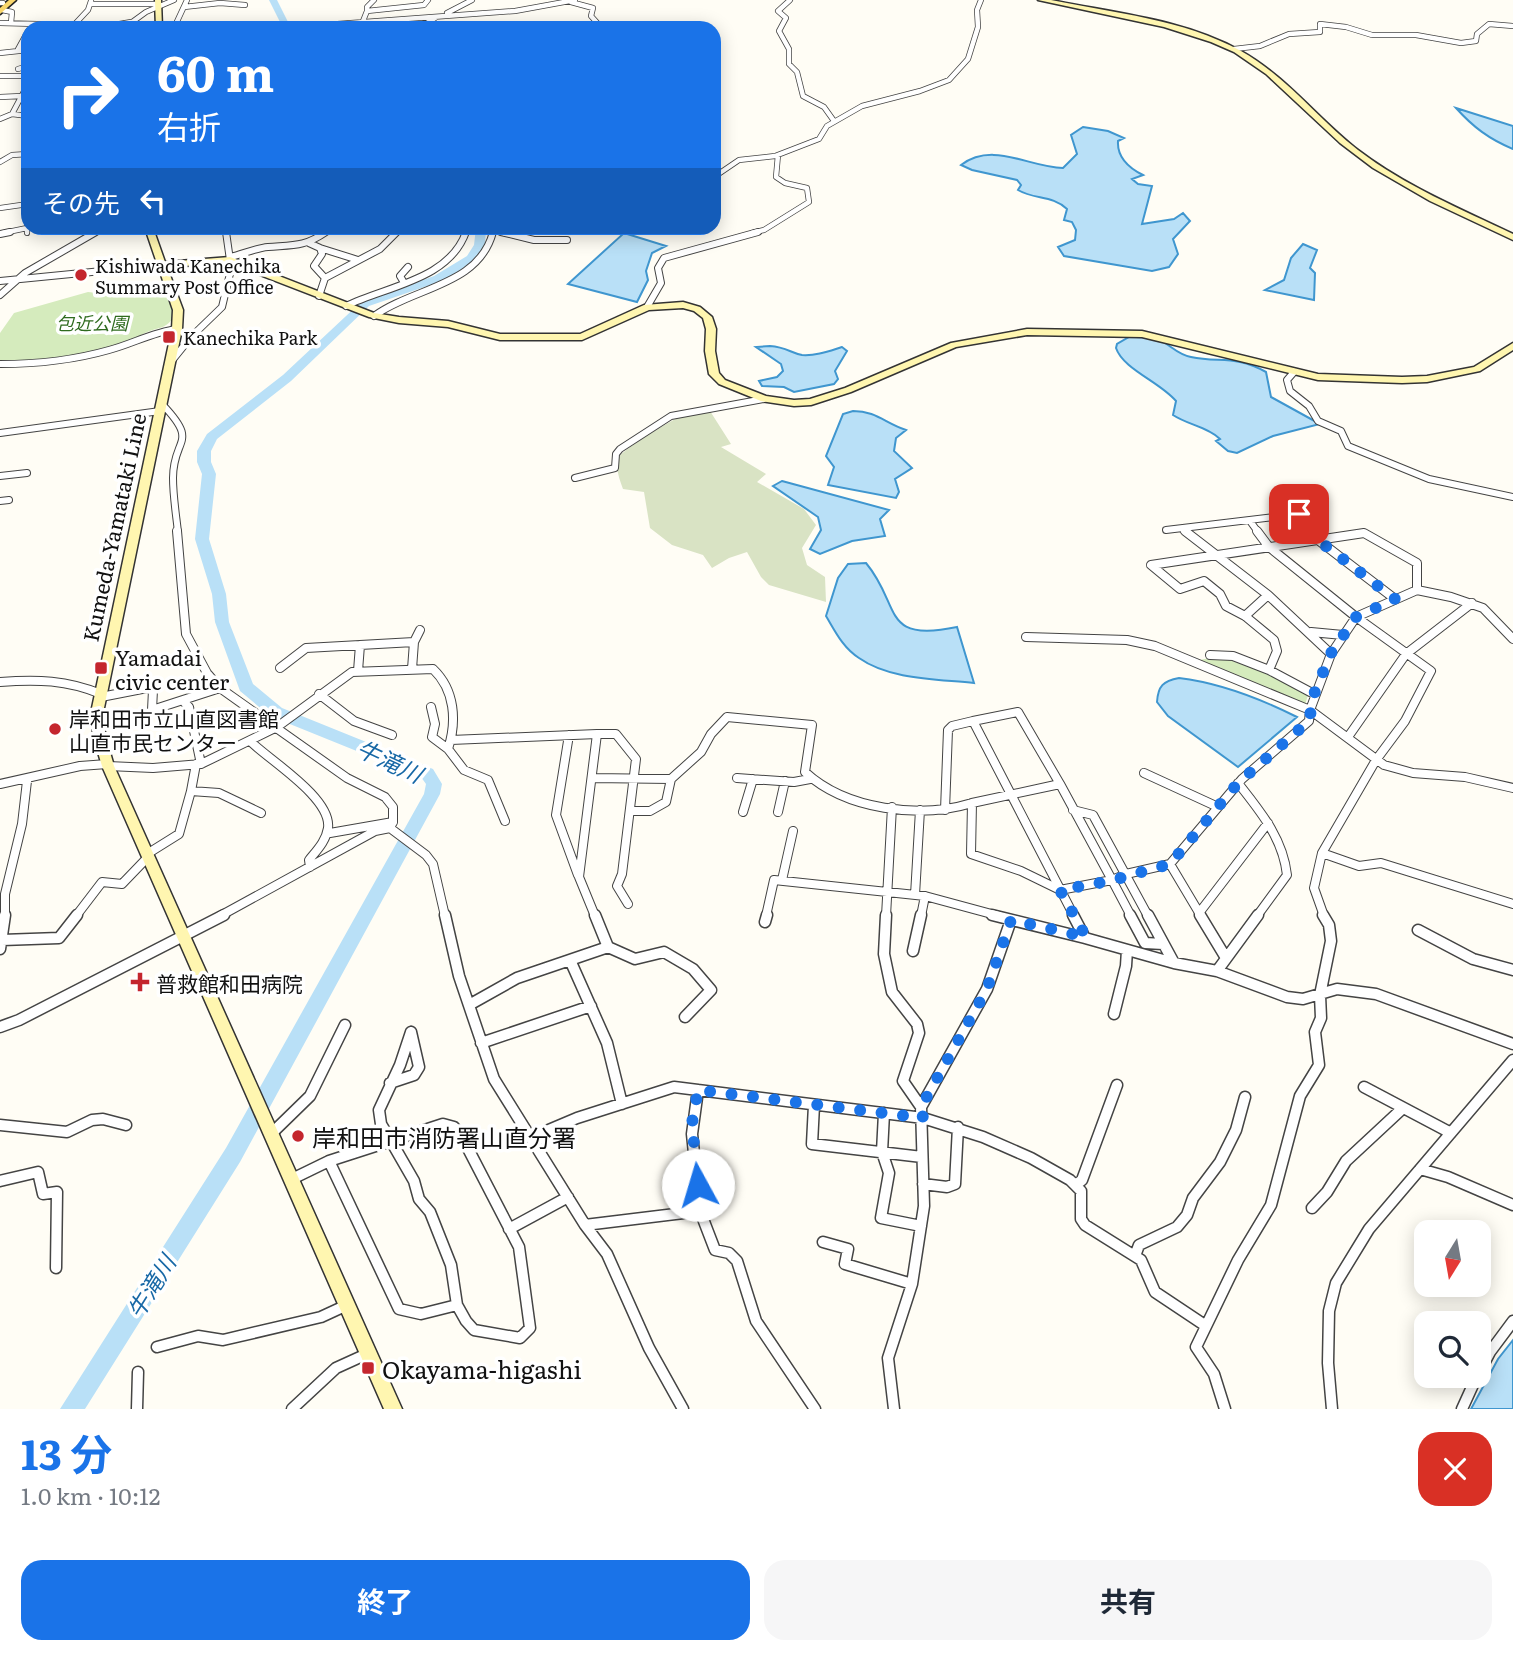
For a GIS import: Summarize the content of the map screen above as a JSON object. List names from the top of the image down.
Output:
{
  "streets": {
    "street": ["Kumeda-Yamataki Line"]
  },
  "water": ["牛滝川"],
  "parks": ["包近公園"],
  "places": {
    "other": ["Kishiwada Kanechika Summary Post Office", "岸和田市立山直図書館 山直市民センター", "岸和田市消防署山直分署"],
    "transit": ["Kanechika Park", "Yamadai civic center", "Okayama-higashi"],
    "health": ["普救館和田病院"]
  },
  "north": "bottom",
  "page": {
    "turn": ["60 m", "右折"],
    "then": "その先",
    "heading": ["13 分", "1.0 km · 10:12"],
    "buttons": ["終了", "共有"]
  }
}
